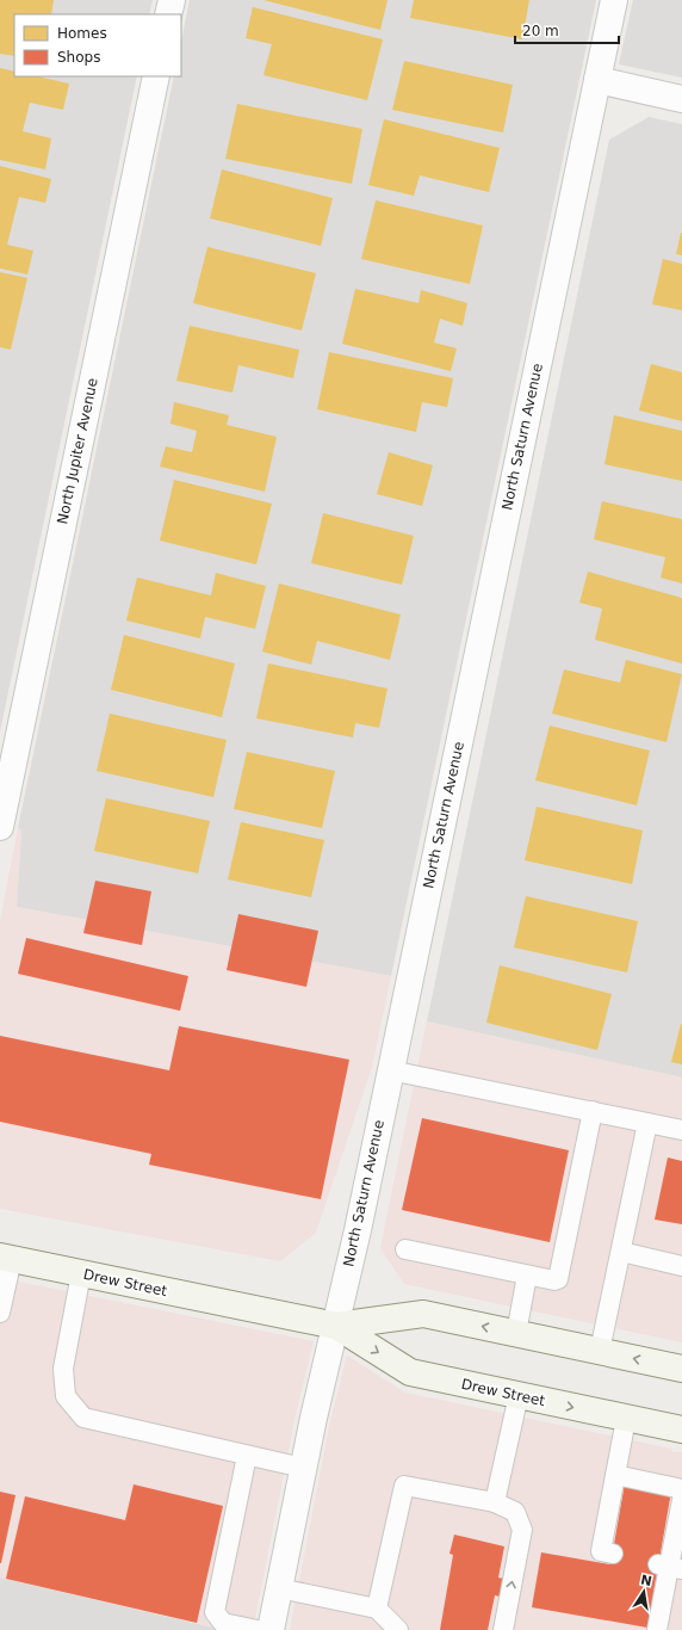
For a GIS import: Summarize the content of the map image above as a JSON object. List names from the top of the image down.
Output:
{
  "streets": {
    "main road": ["Drew Street"],
    "street": ["North Saturn Avenue", "North Jupiter Avenue"]
  },
  "crossings": [
    ["North Saturn Avenue", "Drew Street"]
  ],
  "legend": ["Homes", "Shops"],
  "scale_bar": "20 m",
  "north": "top"
}
